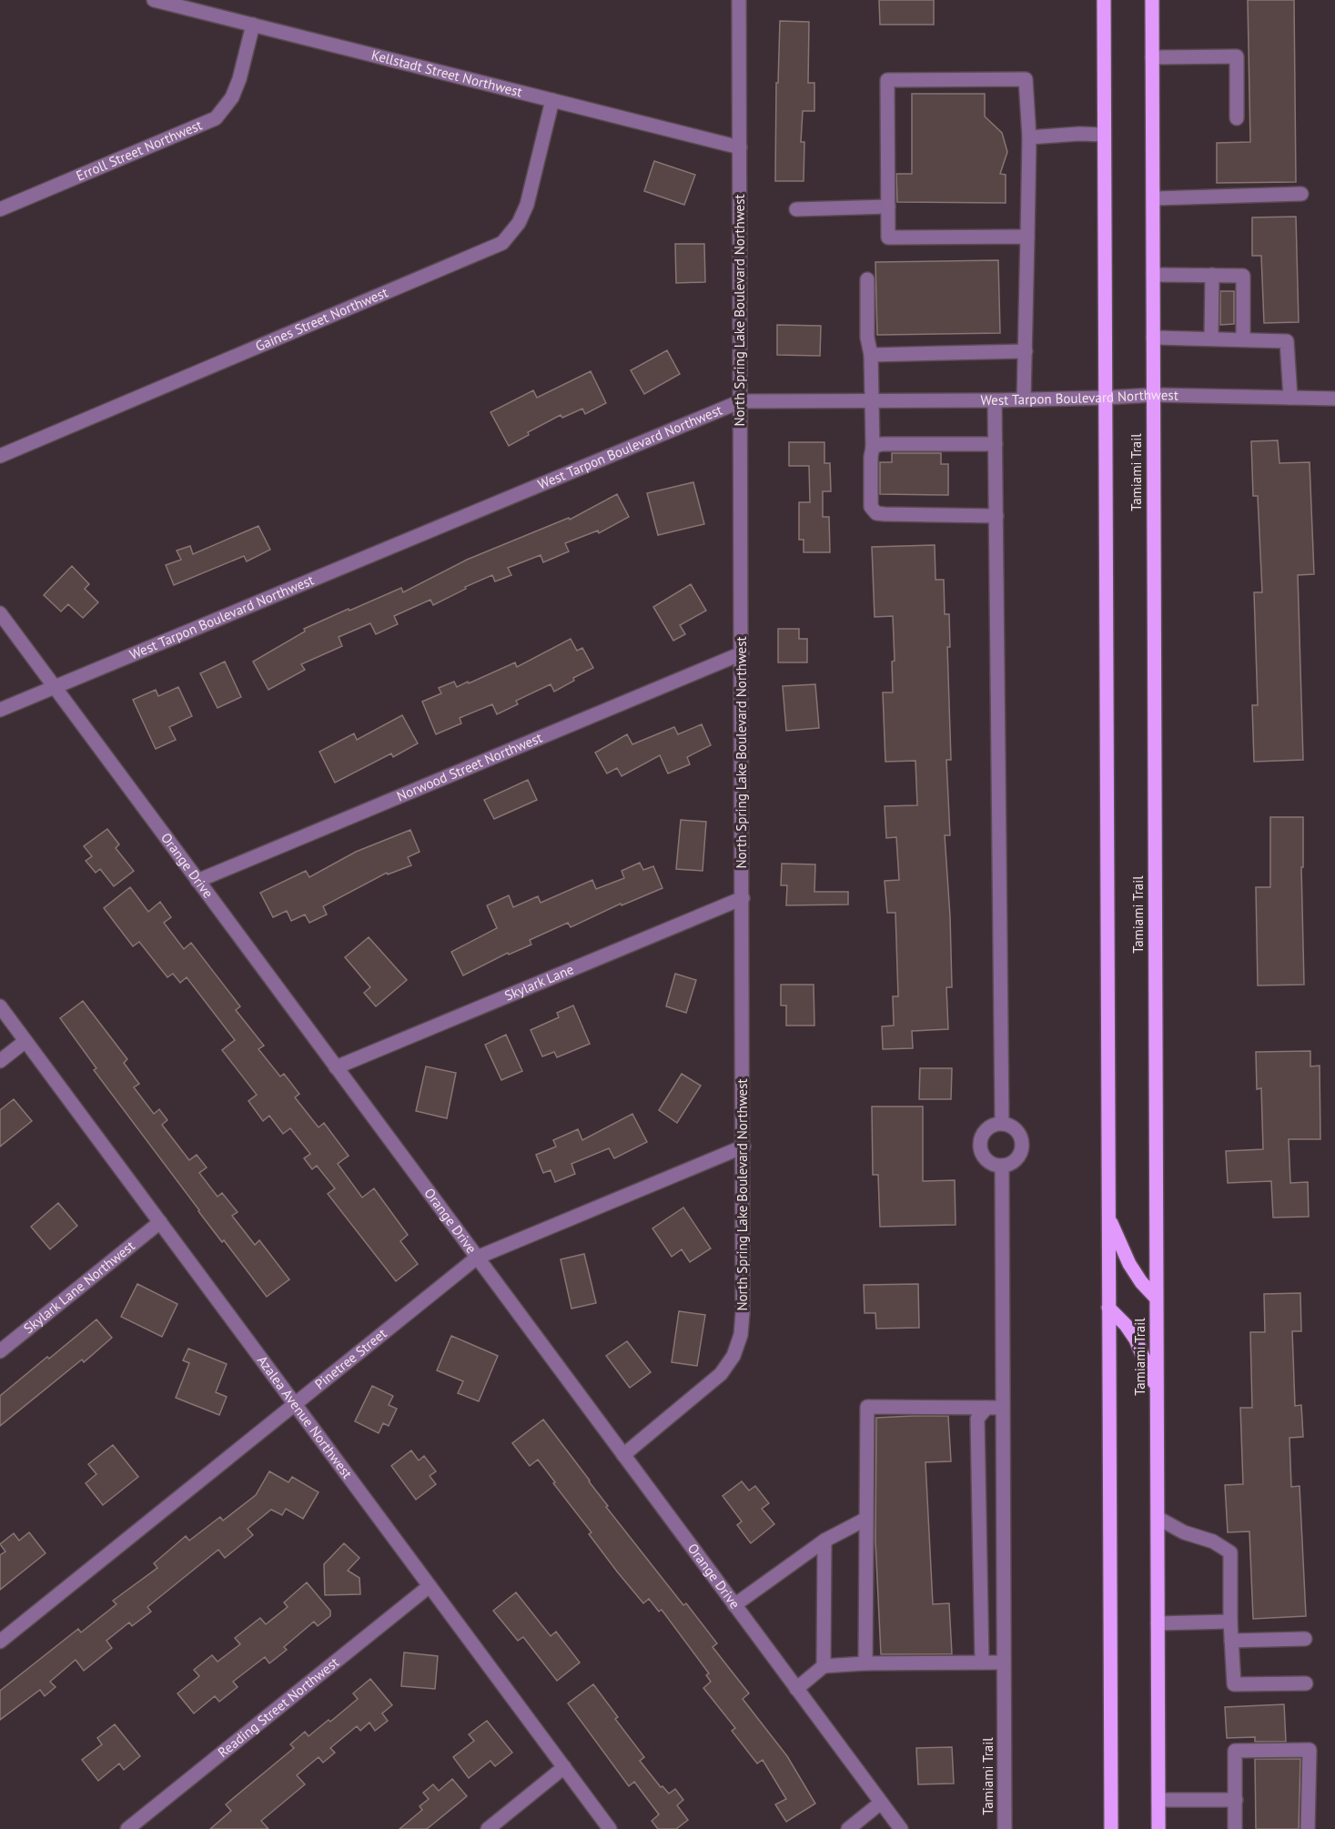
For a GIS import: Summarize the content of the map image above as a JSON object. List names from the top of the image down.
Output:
{
  "streets": {
    "main road": ["Tamiami Trail"],
    "street": [
      "Kellstadt Street Northwest",
      "Erroll Street Northwest",
      "North Spring Lake Boulevard Northwest",
      "Gaines Street Northwest",
      "West Tarpon Boulevard Northwest",
      "Norwood Street Northwest",
      "Orange Drive",
      "Skylark Lane",
      "Skylark Lane Northwest",
      "Pinetree Street",
      "Azalea Avenue Northwest",
      "Reading Street Northwest"
    ]
  },
  "crossings": [
    ["Kellstadt Street Northwest", "Erroll Street Northwest"],
    ["Kellstadt Street Northwest", "North Spring Lake Boulevard Northwest"],
    ["Kellstadt Street Northwest", "Gaines Street Northwest"],
    ["North Spring Lake Boulevard Northwest", "West Tarpon Boulevard Northwest"],
    ["North Spring Lake Boulevard Northwest", "Norwood Street Northwest"],
    ["North Spring Lake Boulevard Northwest", "Orange Drive"],
    ["North Spring Lake Boulevard Northwest", "Skylark Lane"],
    ["North Spring Lake Boulevard Northwest", "Pinetree Street"],
    ["West Tarpon Boulevard Northwest", "Tamiami Trail"],
    ["West Tarpon Boulevard Northwest", "Orange Drive"],
    ["Norwood Street Northwest", "Orange Drive"],
    ["Orange Drive", "Skylark Lane"],
    ["Orange Drive", "Pinetree Street"],
    ["Skylark Lane Northwest", "Azalea Avenue Northwest"],
    ["Pinetree Street", "Azalea Avenue Northwest"],
    ["Azalea Avenue Northwest", "Reading Street Northwest"]
  ]
}
